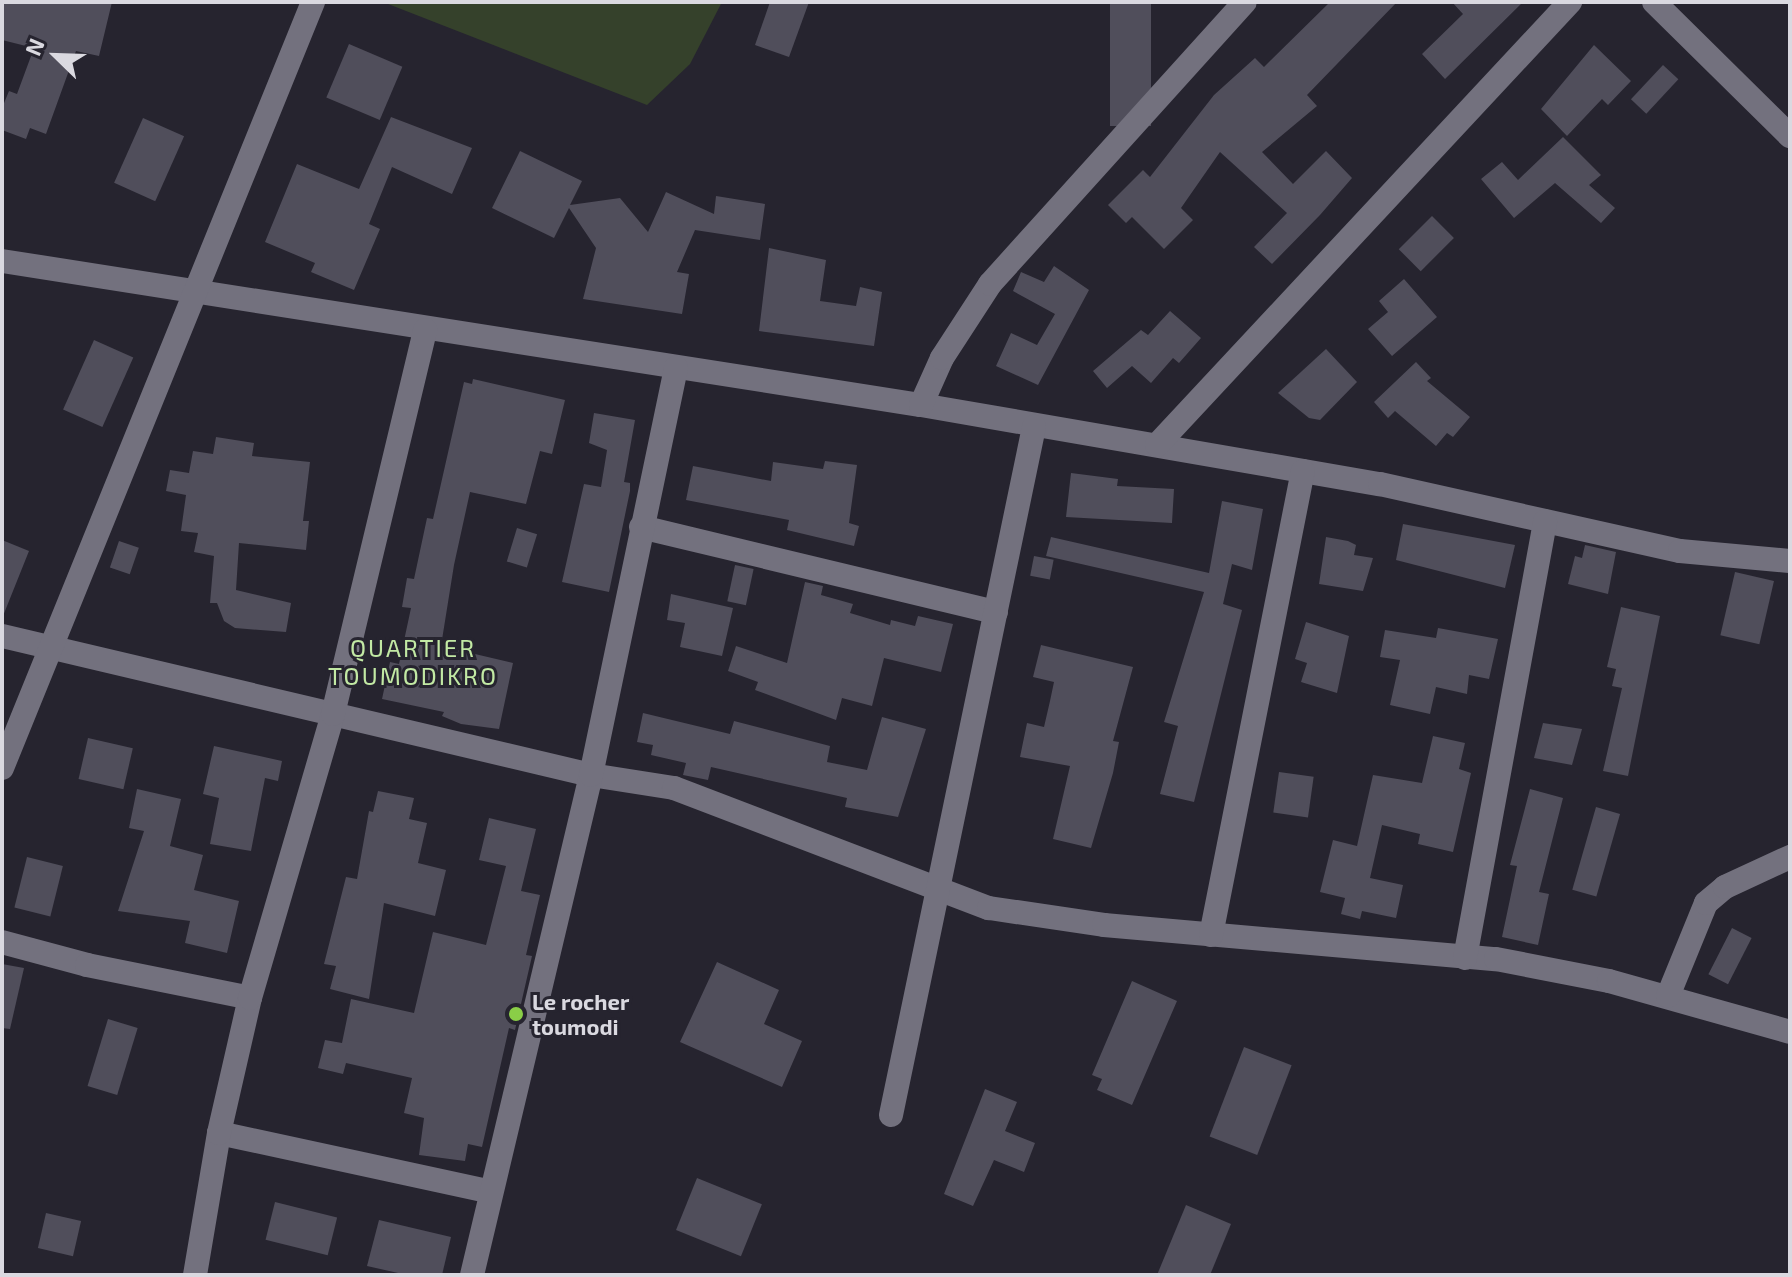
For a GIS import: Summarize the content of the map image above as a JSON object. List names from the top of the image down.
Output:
{
  "districts": ["QUARTIER TOUMODIKRO"],
  "places": ["Le rocher toumodi"],
  "north": "top left"
}
